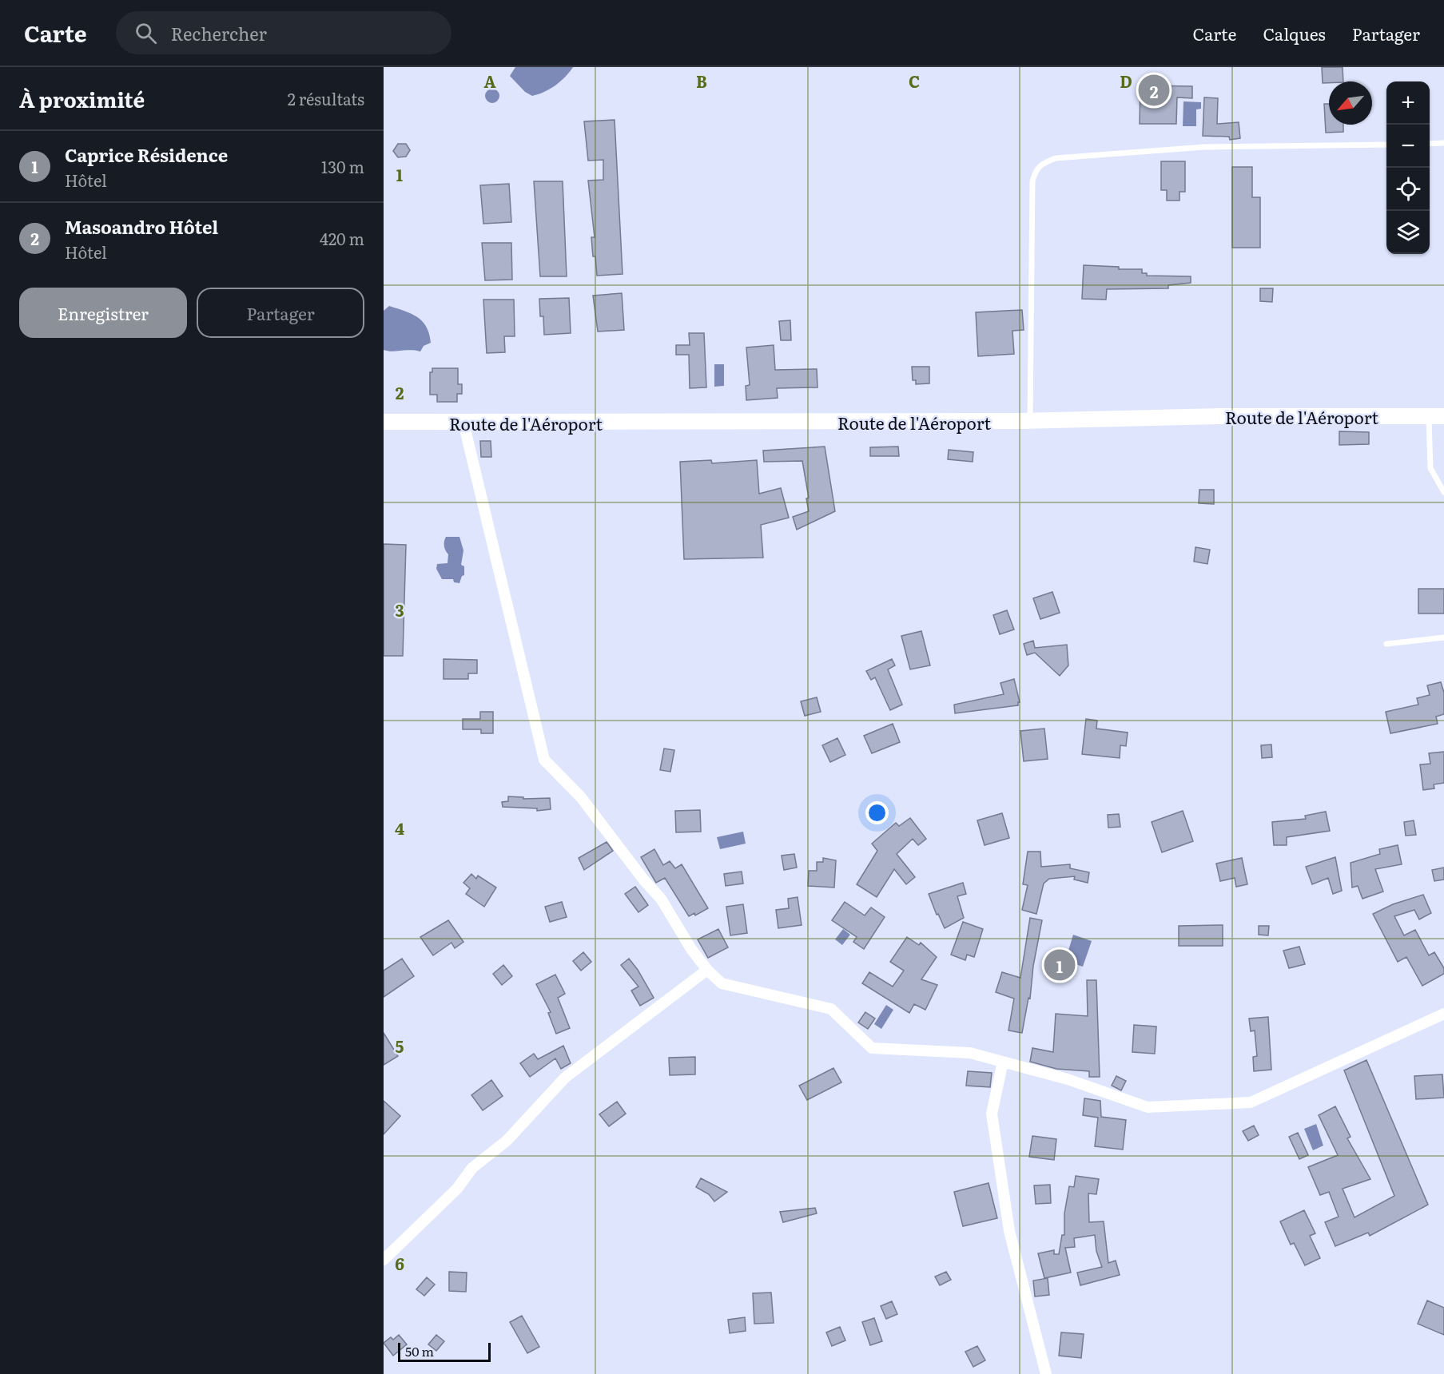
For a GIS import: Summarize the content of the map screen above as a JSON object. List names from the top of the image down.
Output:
{
  "streets": {
    "main road": ["Route de l'Aéroport"]
  },
  "scale_bar": "50 m",
  "north": "bottom left",
  "page": {
    "header": "Carte",
    "search": "Rechercher",
    "nav": ["Carte", "Calques", "Partager"],
    "heading": ["À proximité", "2 résultats"],
    "pins": ["2", "1"],
    "map_buttons": ["+", "−"],
    "list": [
      {
        "mark": "1",
        "name": "Caprice Résidence",
        "note": "Hôtel",
        "value": "130 m"
      },
      {
        "mark": "2",
        "name": "Masoandro Hôtel",
        "note": "Hôtel",
        "value": "420 m"
      }
    ],
    "buttons": ["Enregistrer", "Partager"],
    "scale": "50 m"
  },
  "grid": {
    "columns": [
      "A",
      "B",
      "C",
      "D"
    ],
    "rows": [
      "1",
      "2",
      "3",
      "4",
      "5",
      "6"
    ]
  }
}
